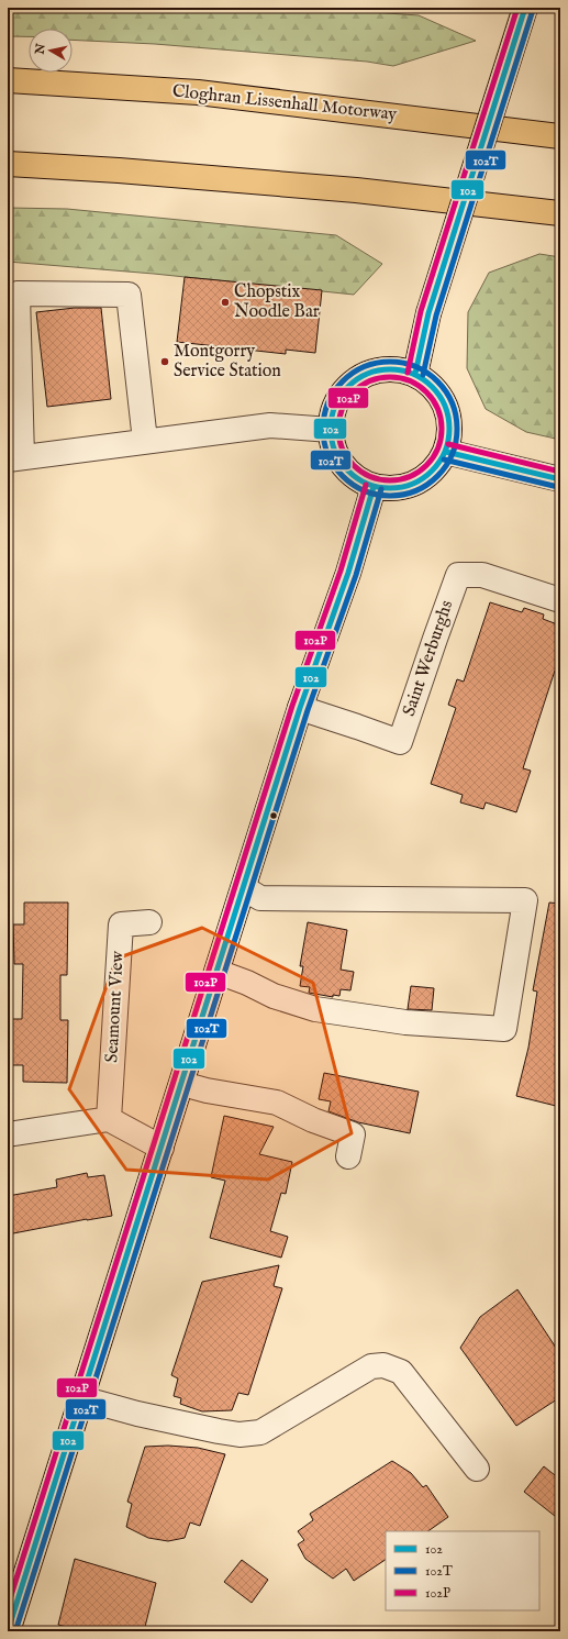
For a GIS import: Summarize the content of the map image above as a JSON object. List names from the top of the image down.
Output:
{
  "streets": {
    "main road": ["Cloghran Lissenhall Motorway"],
    "street": ["Saint Werburghs", "Seamount View"]
  },
  "places": ["Chopstix Noodle Bar", "Montgorry Service Station"],
  "lines": ["transit line 102", "transit line 102P", "transit line 102T"],
  "legend": ["102", "102T", "102P"],
  "north": "left"
}
